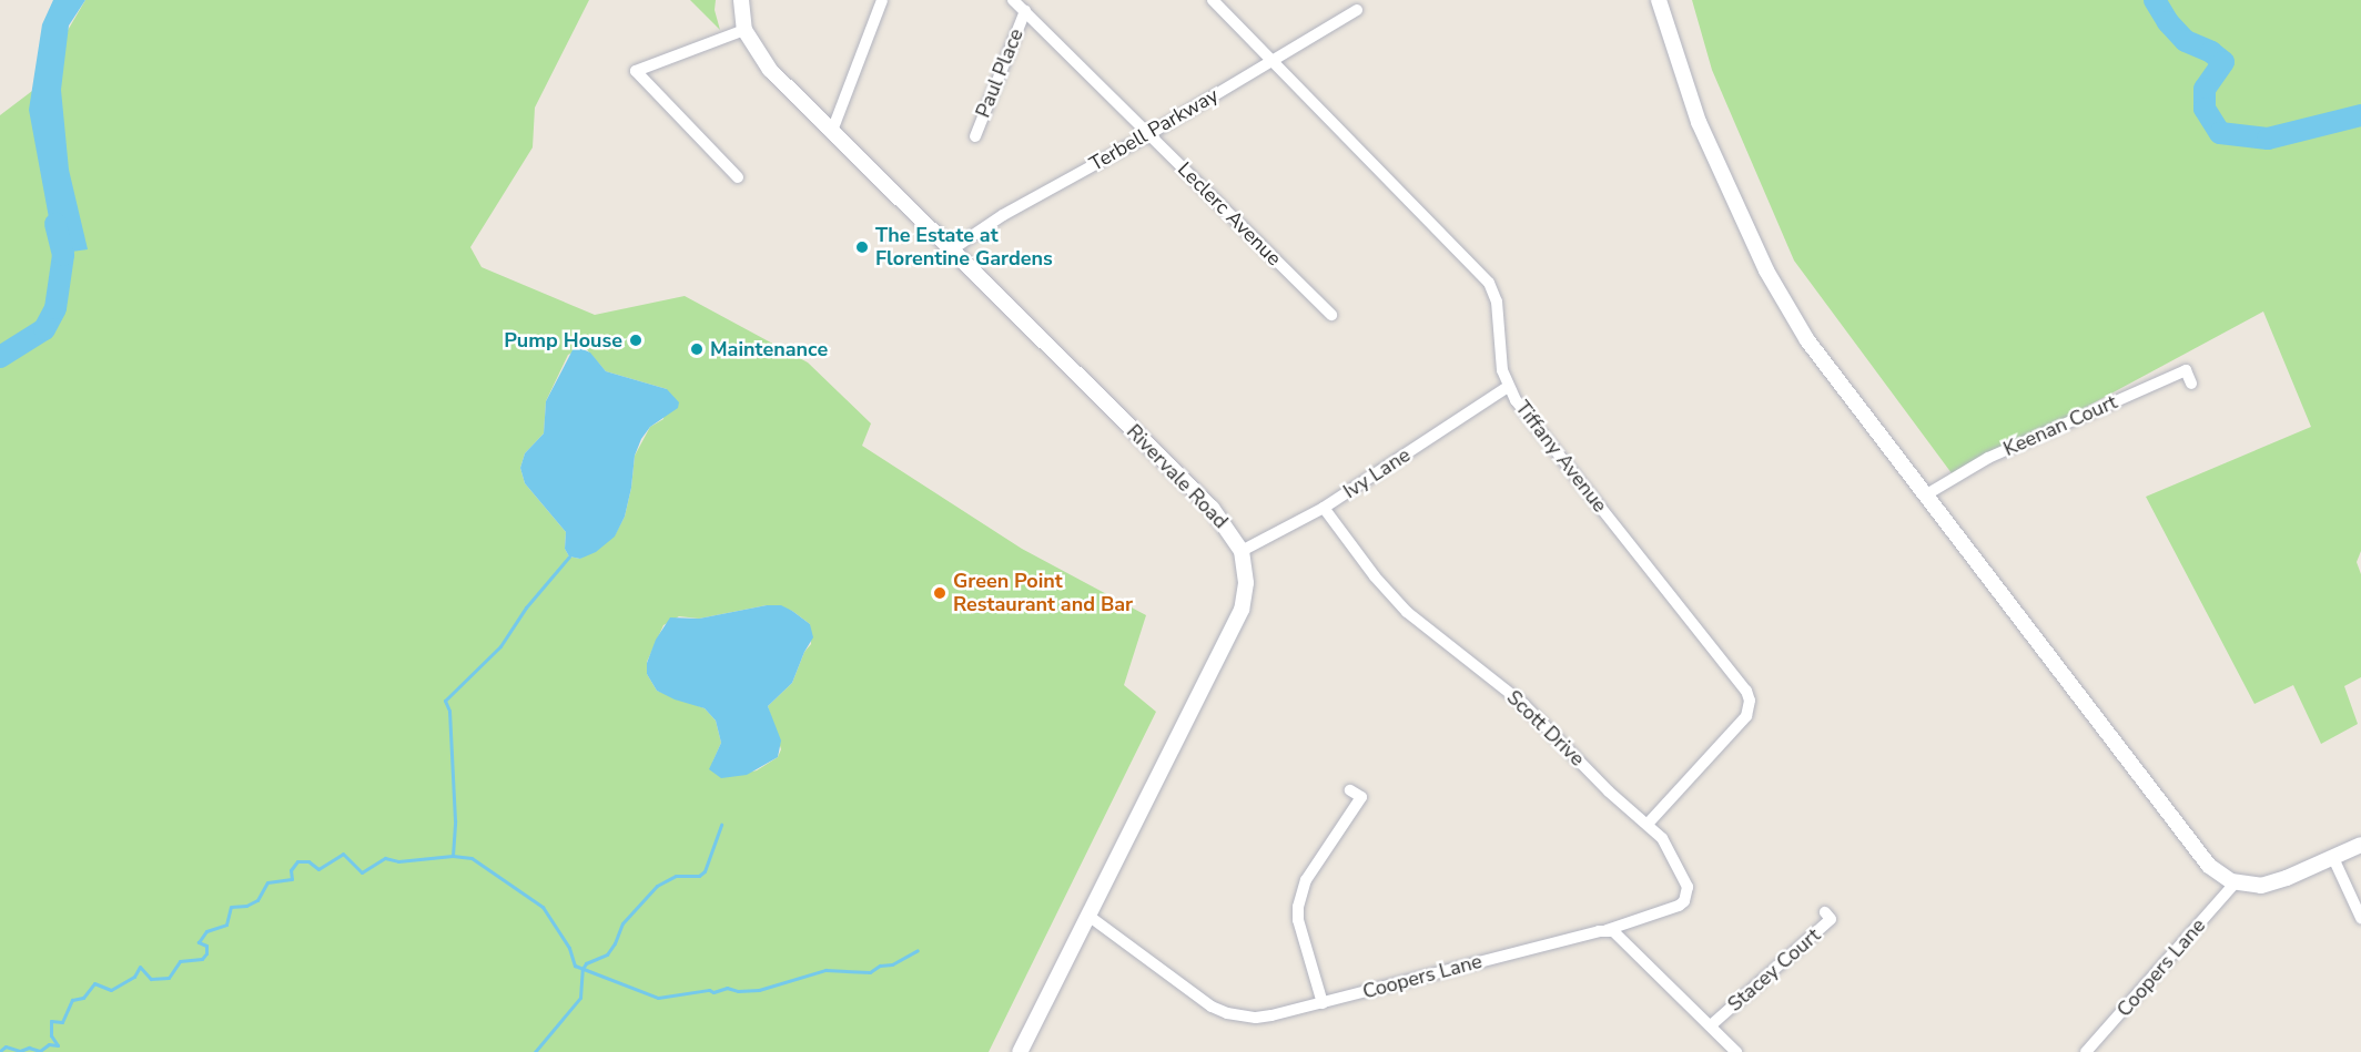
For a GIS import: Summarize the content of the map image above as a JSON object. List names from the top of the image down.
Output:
{
  "streets": {
    "street": [
      "Paul Place",
      "Terbell Parkway",
      "Leclerc Avenue",
      "Keenan Court",
      "Tiffany Avenue",
      "Ivy Lane",
      "Rivervale Road",
      "Scott Drive",
      "Coopers Lane",
      "Stacey Court"
    ]
  },
  "crossings": [
    ["Paul Place", "Leclerc Avenue"],
    ["Terbell Parkway", "Leclerc Avenue"],
    ["Terbell Parkway", "Tiffany Avenue"],
    ["Terbell Parkway", "Rivervale Road"],
    ["Tiffany Avenue", "Ivy Lane"],
    ["Tiffany Avenue", "Scott Drive"],
    ["Ivy Lane", "Rivervale Road"],
    ["Ivy Lane", "Scott Drive"],
    ["Rivervale Road", "Coopers Lane"],
    ["Scott Drive", "Coopers Lane"]
  ],
  "places": [
    "The Estate at Florentine Gardens",
    "Pump House",
    "Maintenance",
    "Green Point Restaurant and Bar"
  ]
}
